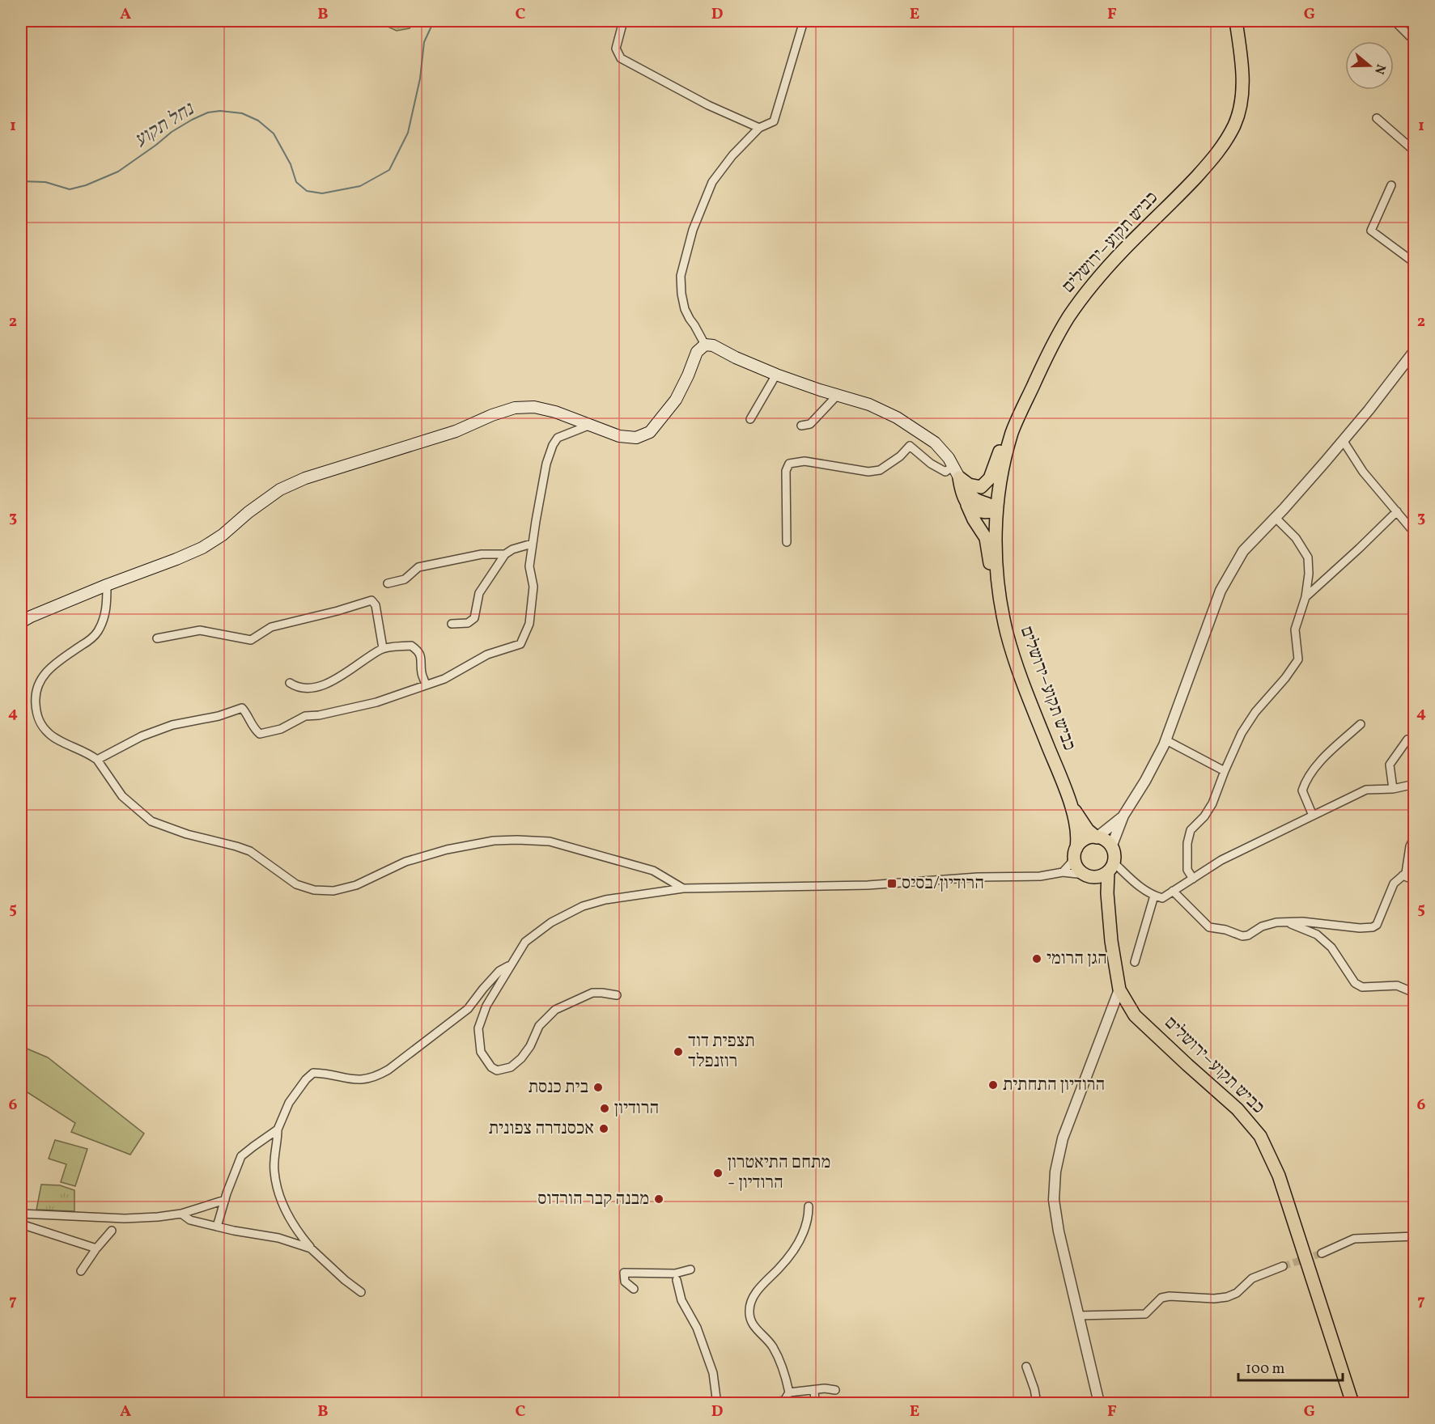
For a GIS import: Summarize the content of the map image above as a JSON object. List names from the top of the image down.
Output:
{
  "streets": {
    "main road": ["כביש תקוע–ירושלים"]
  },
  "water": ["נחל תקוע"],
  "places": {
    "transit": ["הרודיון/בסיס"],
    "other": [
      "הגן הרומי",
      "תצפית דוד רוזנפלד",
      "הרודיון התחתית",
      "בית כנסת",
      "הרודיון",
      "אכסנדרה צפונית",
      "מתחם התיאטרון - הרודיון",
      "מבנה קבר הורדוס"
    ]
  },
  "scale_bar": "100 m",
  "north": "right",
  "grid": {
    "columns": [
      "A",
      "B",
      "C",
      "D",
      "E",
      "F",
      "G"
    ],
    "rows": [
      "1",
      "2",
      "3",
      "4",
      "5",
      "6",
      "7"
    ]
  }
}
